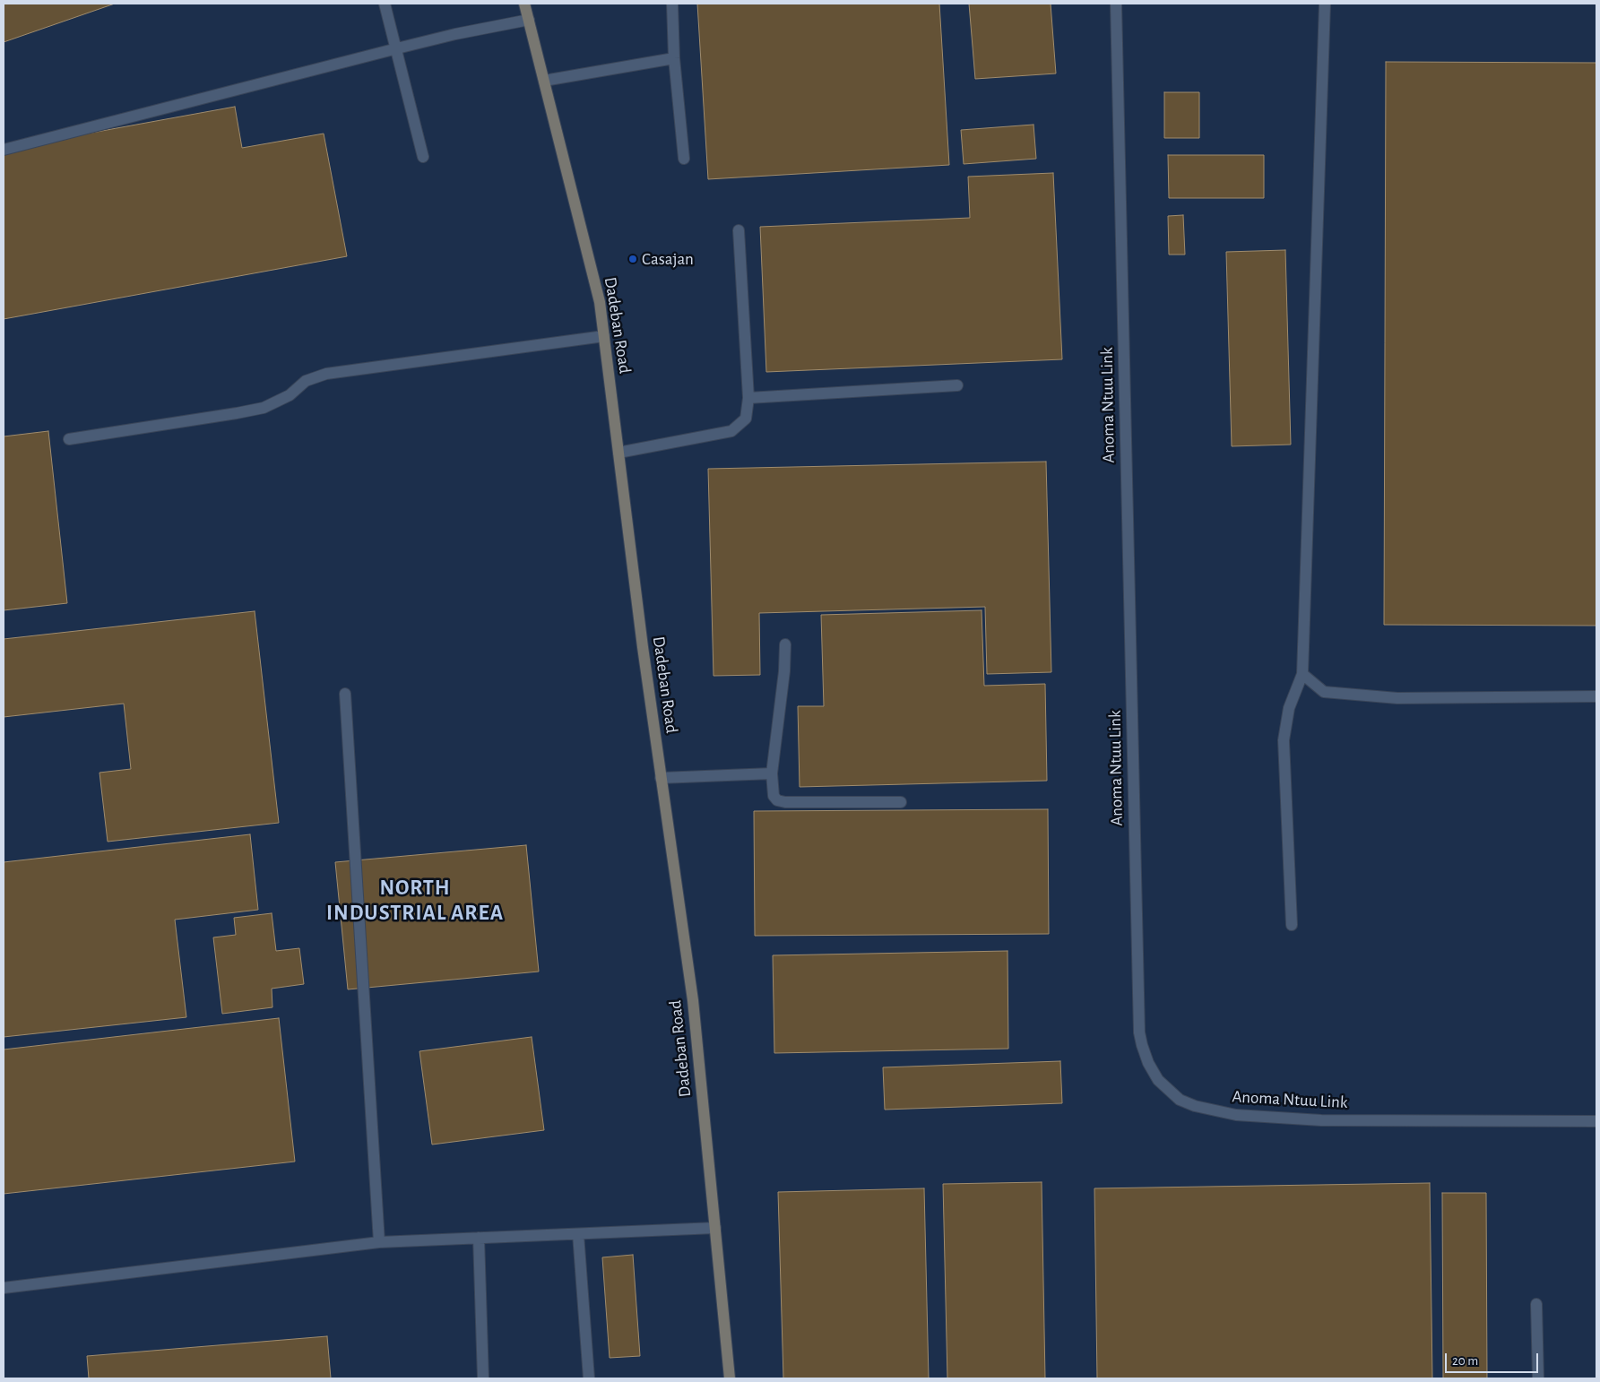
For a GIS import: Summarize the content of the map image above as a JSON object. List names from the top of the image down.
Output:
{
  "streets": {
    "street": ["Dadeban Road"],
    "lane": ["Anoma Ntuu Link"]
  },
  "districts": ["NORTH INDUSTRIAL AREA"],
  "places": ["Casajan"],
  "scale_bar": "20 m"
}
